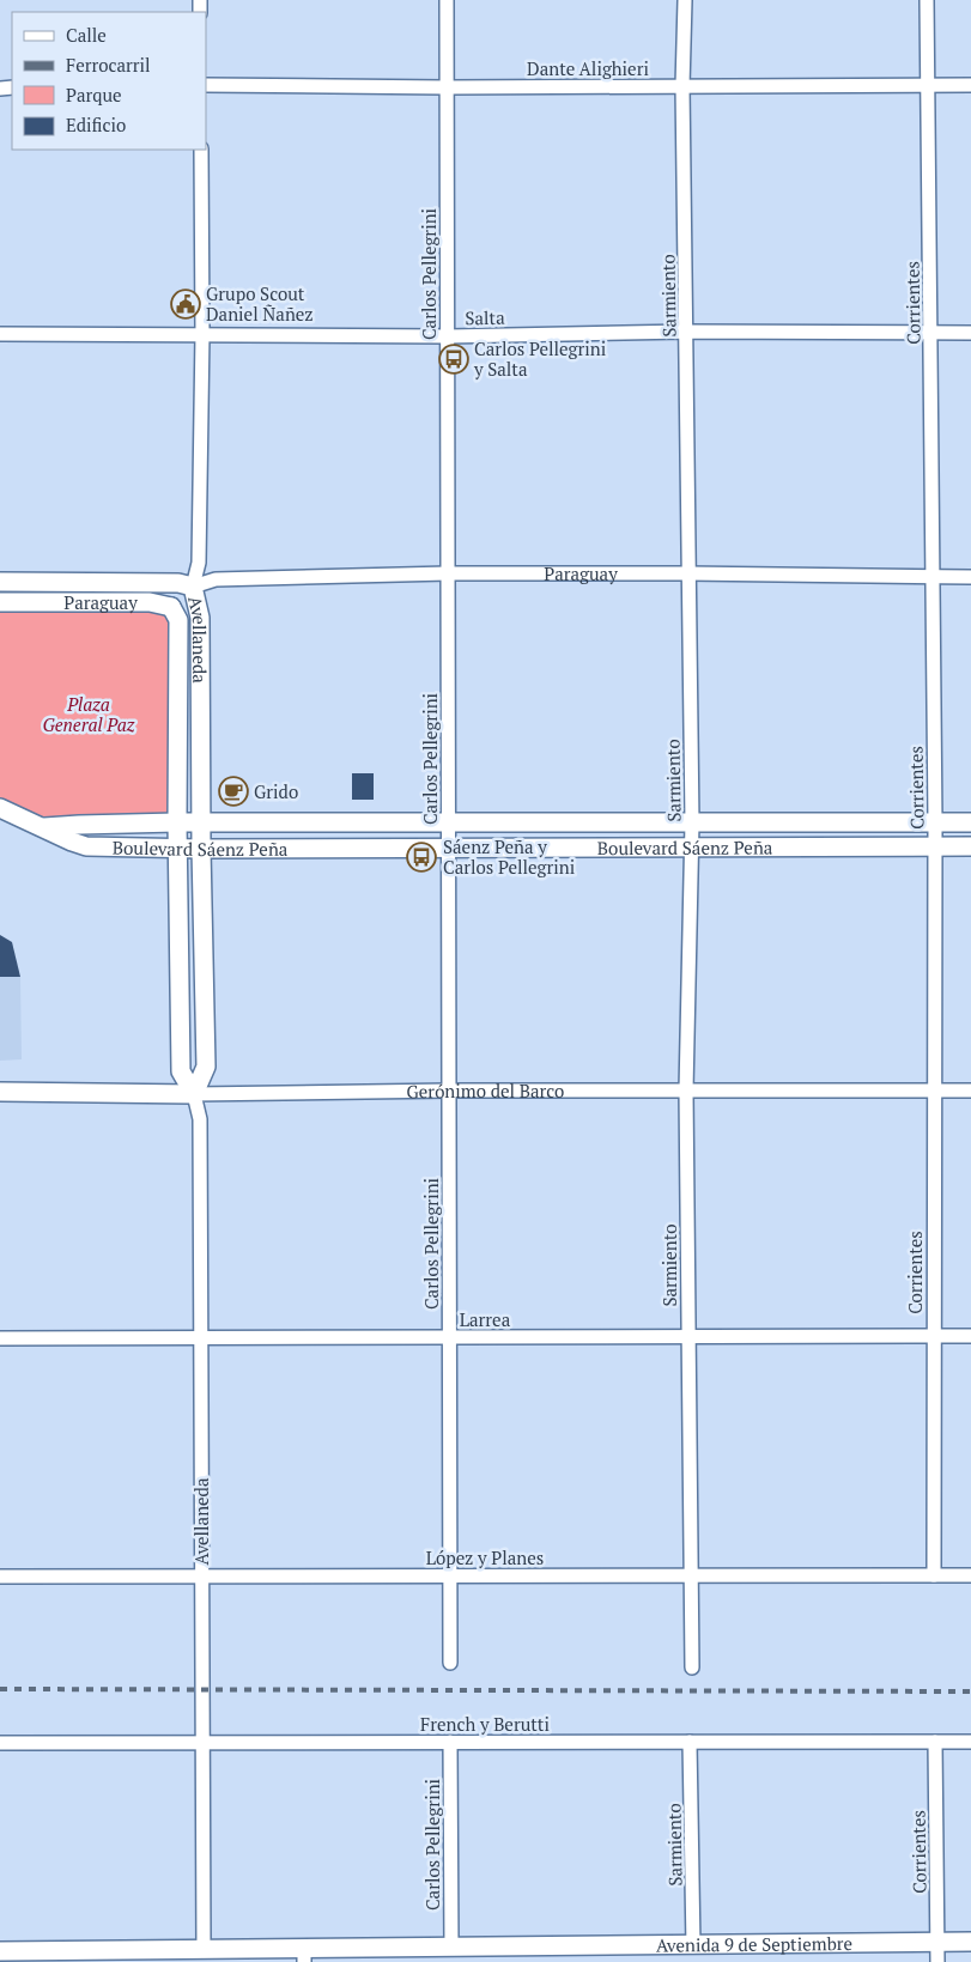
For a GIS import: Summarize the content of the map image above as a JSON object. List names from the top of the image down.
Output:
{
  "streets": {
    "main road": [
      "Paraguay",
      "Avellaneda",
      "Boulevard Sáenz Peña",
      "Gerónimo del Barco",
      "Avenida 9 de Septiembre"
    ],
    "street": [
      "Dante Alighieri",
      "Carlos Pellegrini",
      "Sarmiento",
      "Corrientes",
      "Salta",
      "Larrea",
      "López y Planes",
      "French y Berutti"
    ]
  },
  "crossings": [
    ["Dante Alighieri", "Carlos Pellegrini"],
    ["Dante Alighieri", "Sarmiento"],
    ["Dante Alighieri", "Corrientes"],
    ["Carlos Pellegrini", "Salta"],
    ["Carlos Pellegrini", "Paraguay"],
    ["Carlos Pellegrini", "Boulevard Sáenz Peña"],
    ["Carlos Pellegrini", "Gerónimo del Barco"],
    ["Carlos Pellegrini", "Larrea"],
    ["Carlos Pellegrini", "López y Planes"],
    ["Carlos Pellegrini", "French y Berutti"],
    ["Carlos Pellegrini", "Avenida 9 de Septiembre"],
    ["Sarmiento", "Salta"],
    ["Sarmiento", "Paraguay"],
    ["Sarmiento", "Boulevard Sáenz Peña"],
    ["Sarmiento", "Gerónimo del Barco"],
    ["Sarmiento", "Larrea"],
    ["Sarmiento", "López y Planes"],
    ["Sarmiento", "French y Berutti"],
    ["Sarmiento", "Avenida 9 de Septiembre"],
    ["Corrientes", "Salta"],
    ["Corrientes", "Paraguay"],
    ["Corrientes", "Boulevard Sáenz Peña"],
    ["Corrientes", "Gerónimo del Barco"],
    ["Corrientes", "Larrea"],
    ["Corrientes", "López y Planes"],
    ["Corrientes", "French y Berutti"],
    ["Corrientes", "Avenida 9 de Septiembre"],
    ["Salta", "Avellaneda"],
    ["Paraguay", "Avellaneda"],
    ["Avellaneda", "Boulevard Sáenz Peña"],
    ["Avellaneda", "Gerónimo del Barco"],
    ["Avellaneda", "Larrea"],
    ["Avellaneda", "López y Planes"],
    ["Avellaneda", "French y Berutti"],
    ["Avellaneda", "Avenida 9 de Septiembre"]
  ],
  "parks": ["Plaza General Paz"],
  "places": {
    "public building": ["Grupo Scout Daniel Ñañez"],
    "bus stop": ["Carlos Pellegrini y Salta", "Sáenz Peña y Carlos Pellegrini"],
    "cafe": ["Grido"]
  },
  "legend": [
    "Calle",
    "Ferrocarril",
    "Parque",
    "Edificio"
  ]
}
